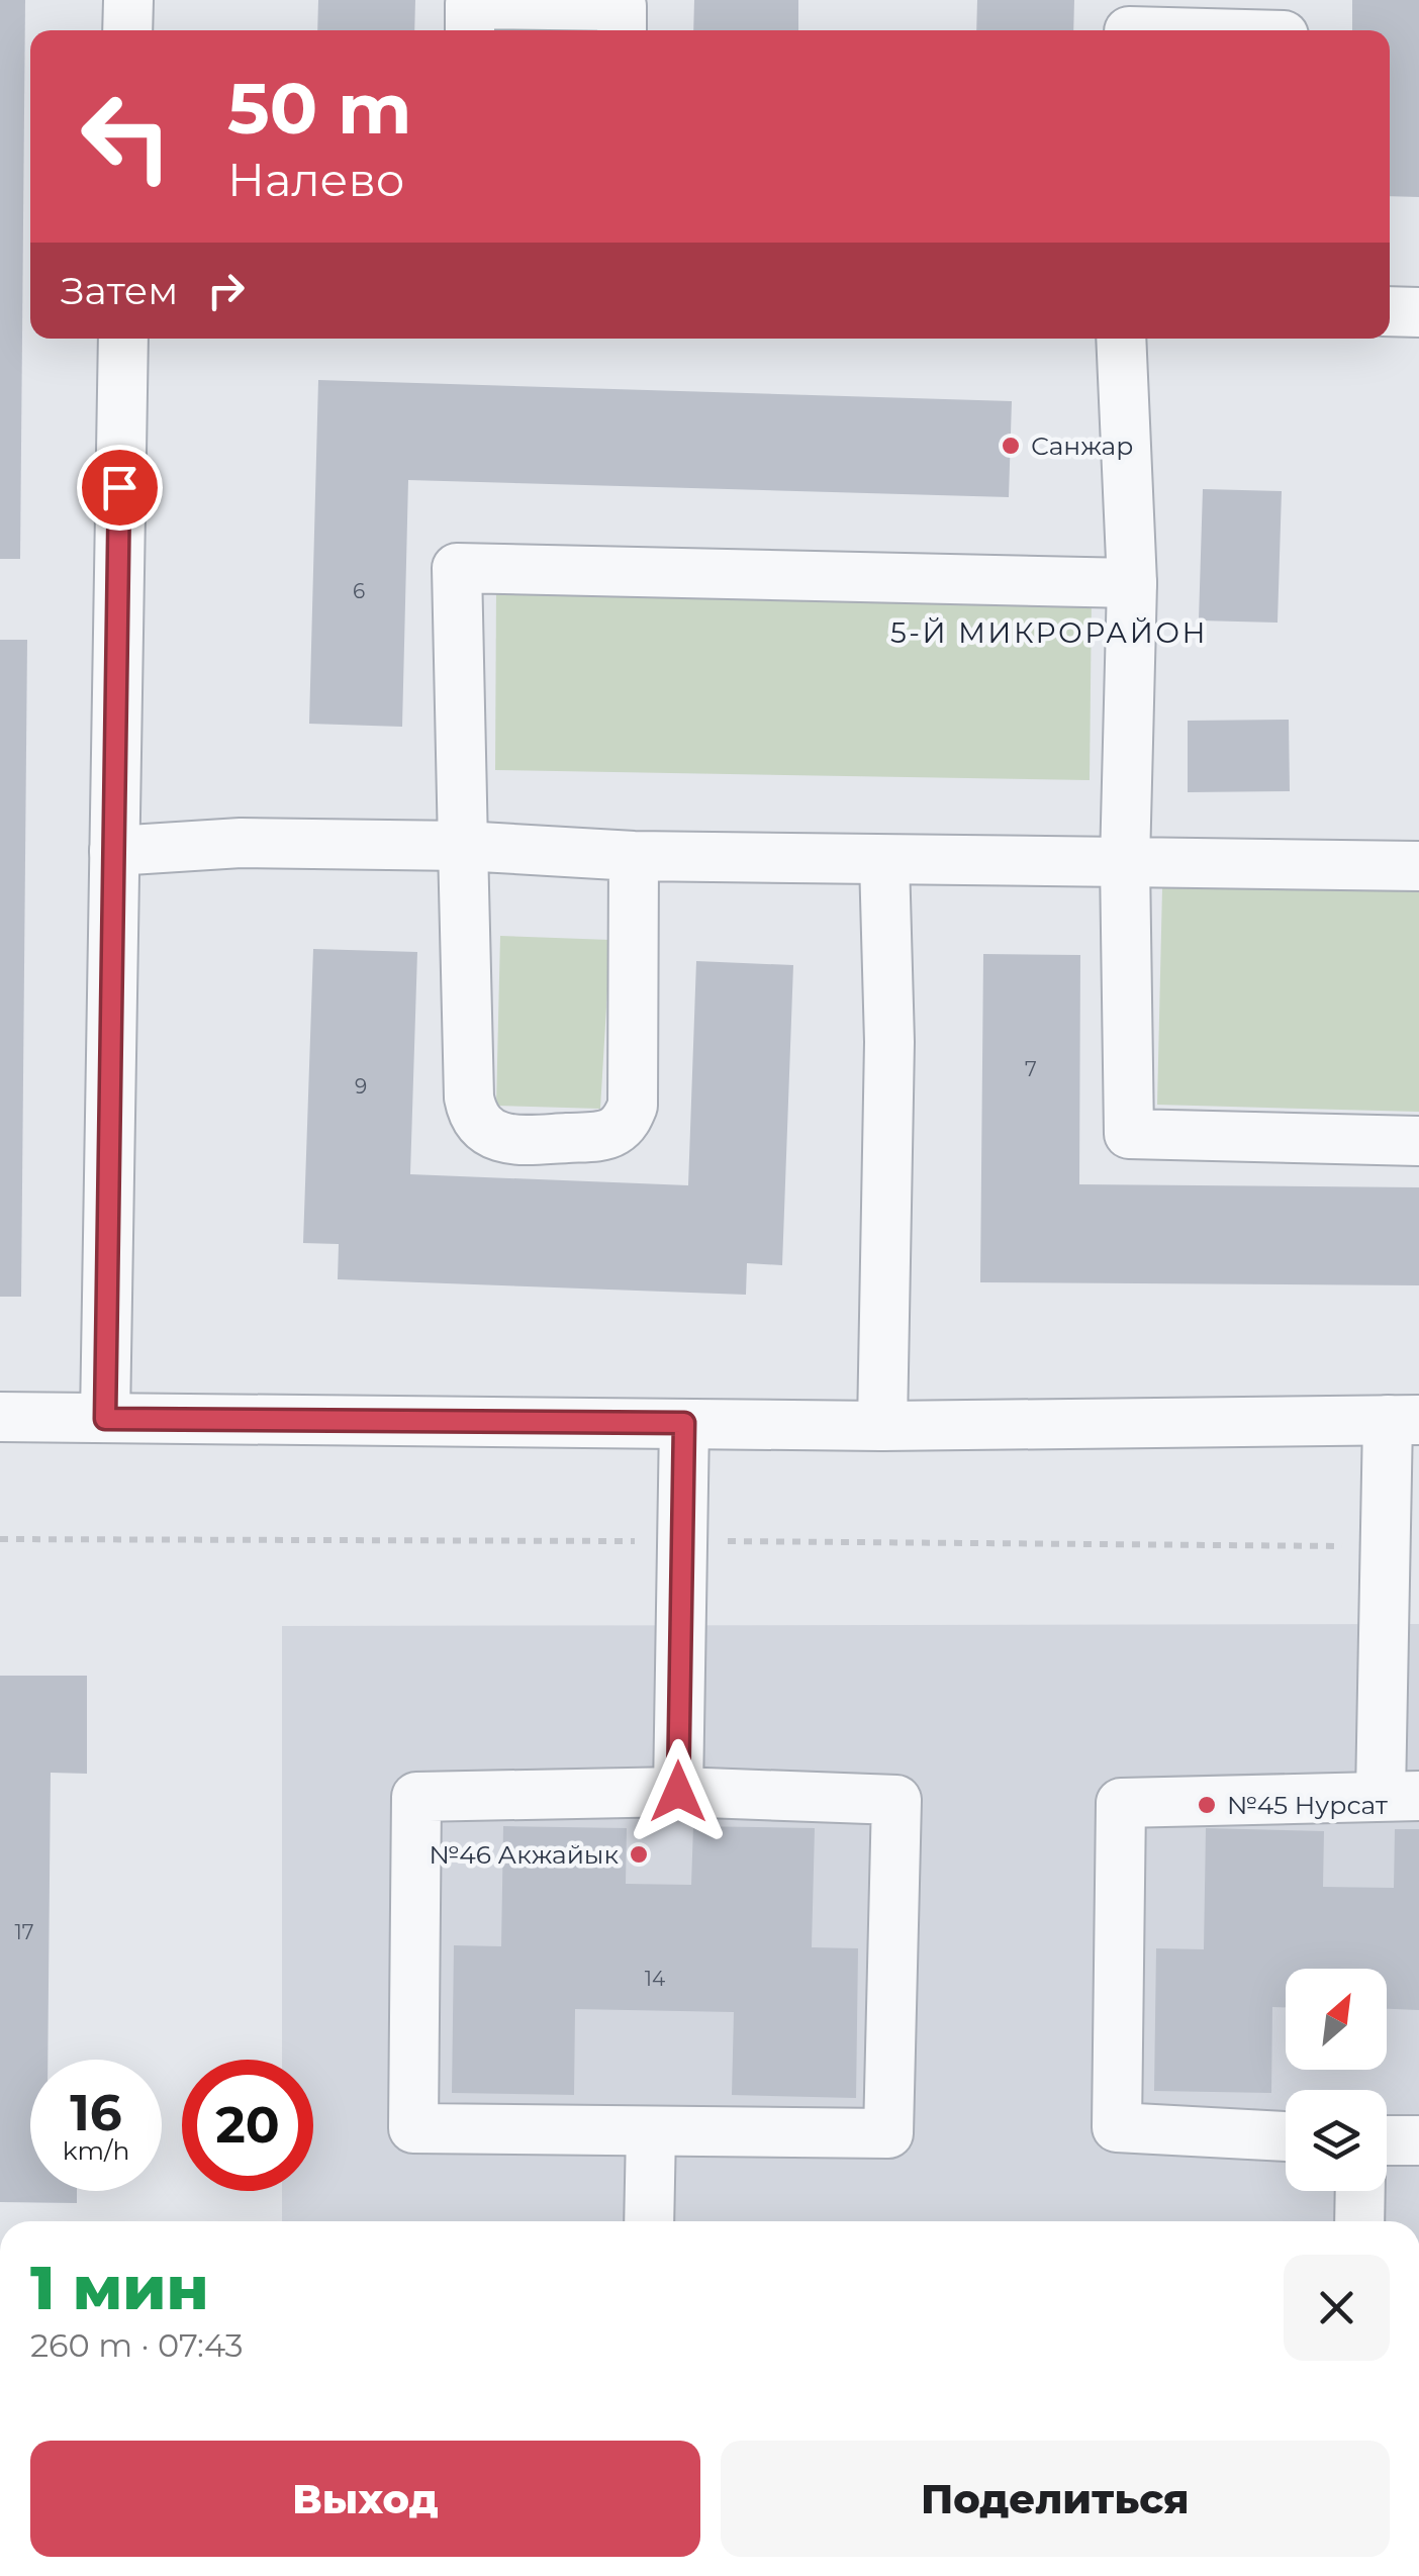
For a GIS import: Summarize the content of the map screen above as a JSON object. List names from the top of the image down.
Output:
{
  "districts": ["5-Й МИКРОРАЙОН"],
  "places": ["Санжар", "№45 Нурсат", "№46 Акжайык"],
  "house_numbers": [
    "6",
    "7",
    "9",
    "17",
    "14"
  ],
  "north": "top right",
  "page": {
    "turn": ["50 m", "Налево"],
    "then": "Затем",
    "speed": "16 km/h",
    "limit": "20",
    "heading": ["1 мин", "260 m · 07:43"],
    "buttons": ["Выход", "Поделиться"]
  }
}
